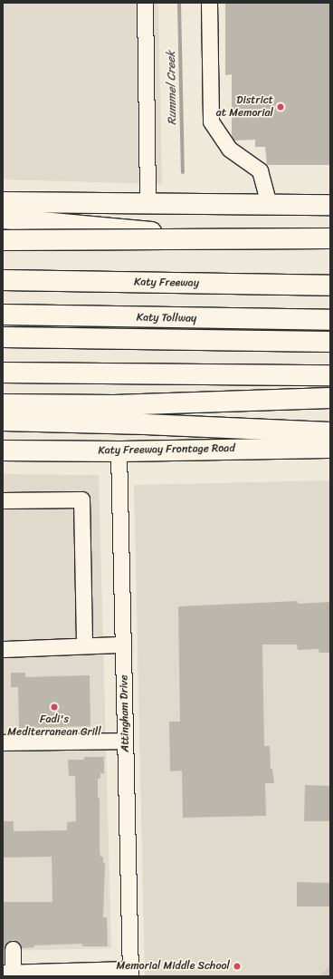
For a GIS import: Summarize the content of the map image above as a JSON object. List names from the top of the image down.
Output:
{
  "streets": {
    "main road": ["Katy Freeway", "Katy Tollway", "Katy Freeway Frontage Road"],
    "street": ["Attingham Drive"]
  },
  "crossings": [
    ["Katy Freeway Frontage Road", "Attingham Drive"]
  ],
  "water": ["Rummel Creek"],
  "places": ["District at Memorial", "Fadi's Mediterranean Grill", "Memorial Middle School"]
}
